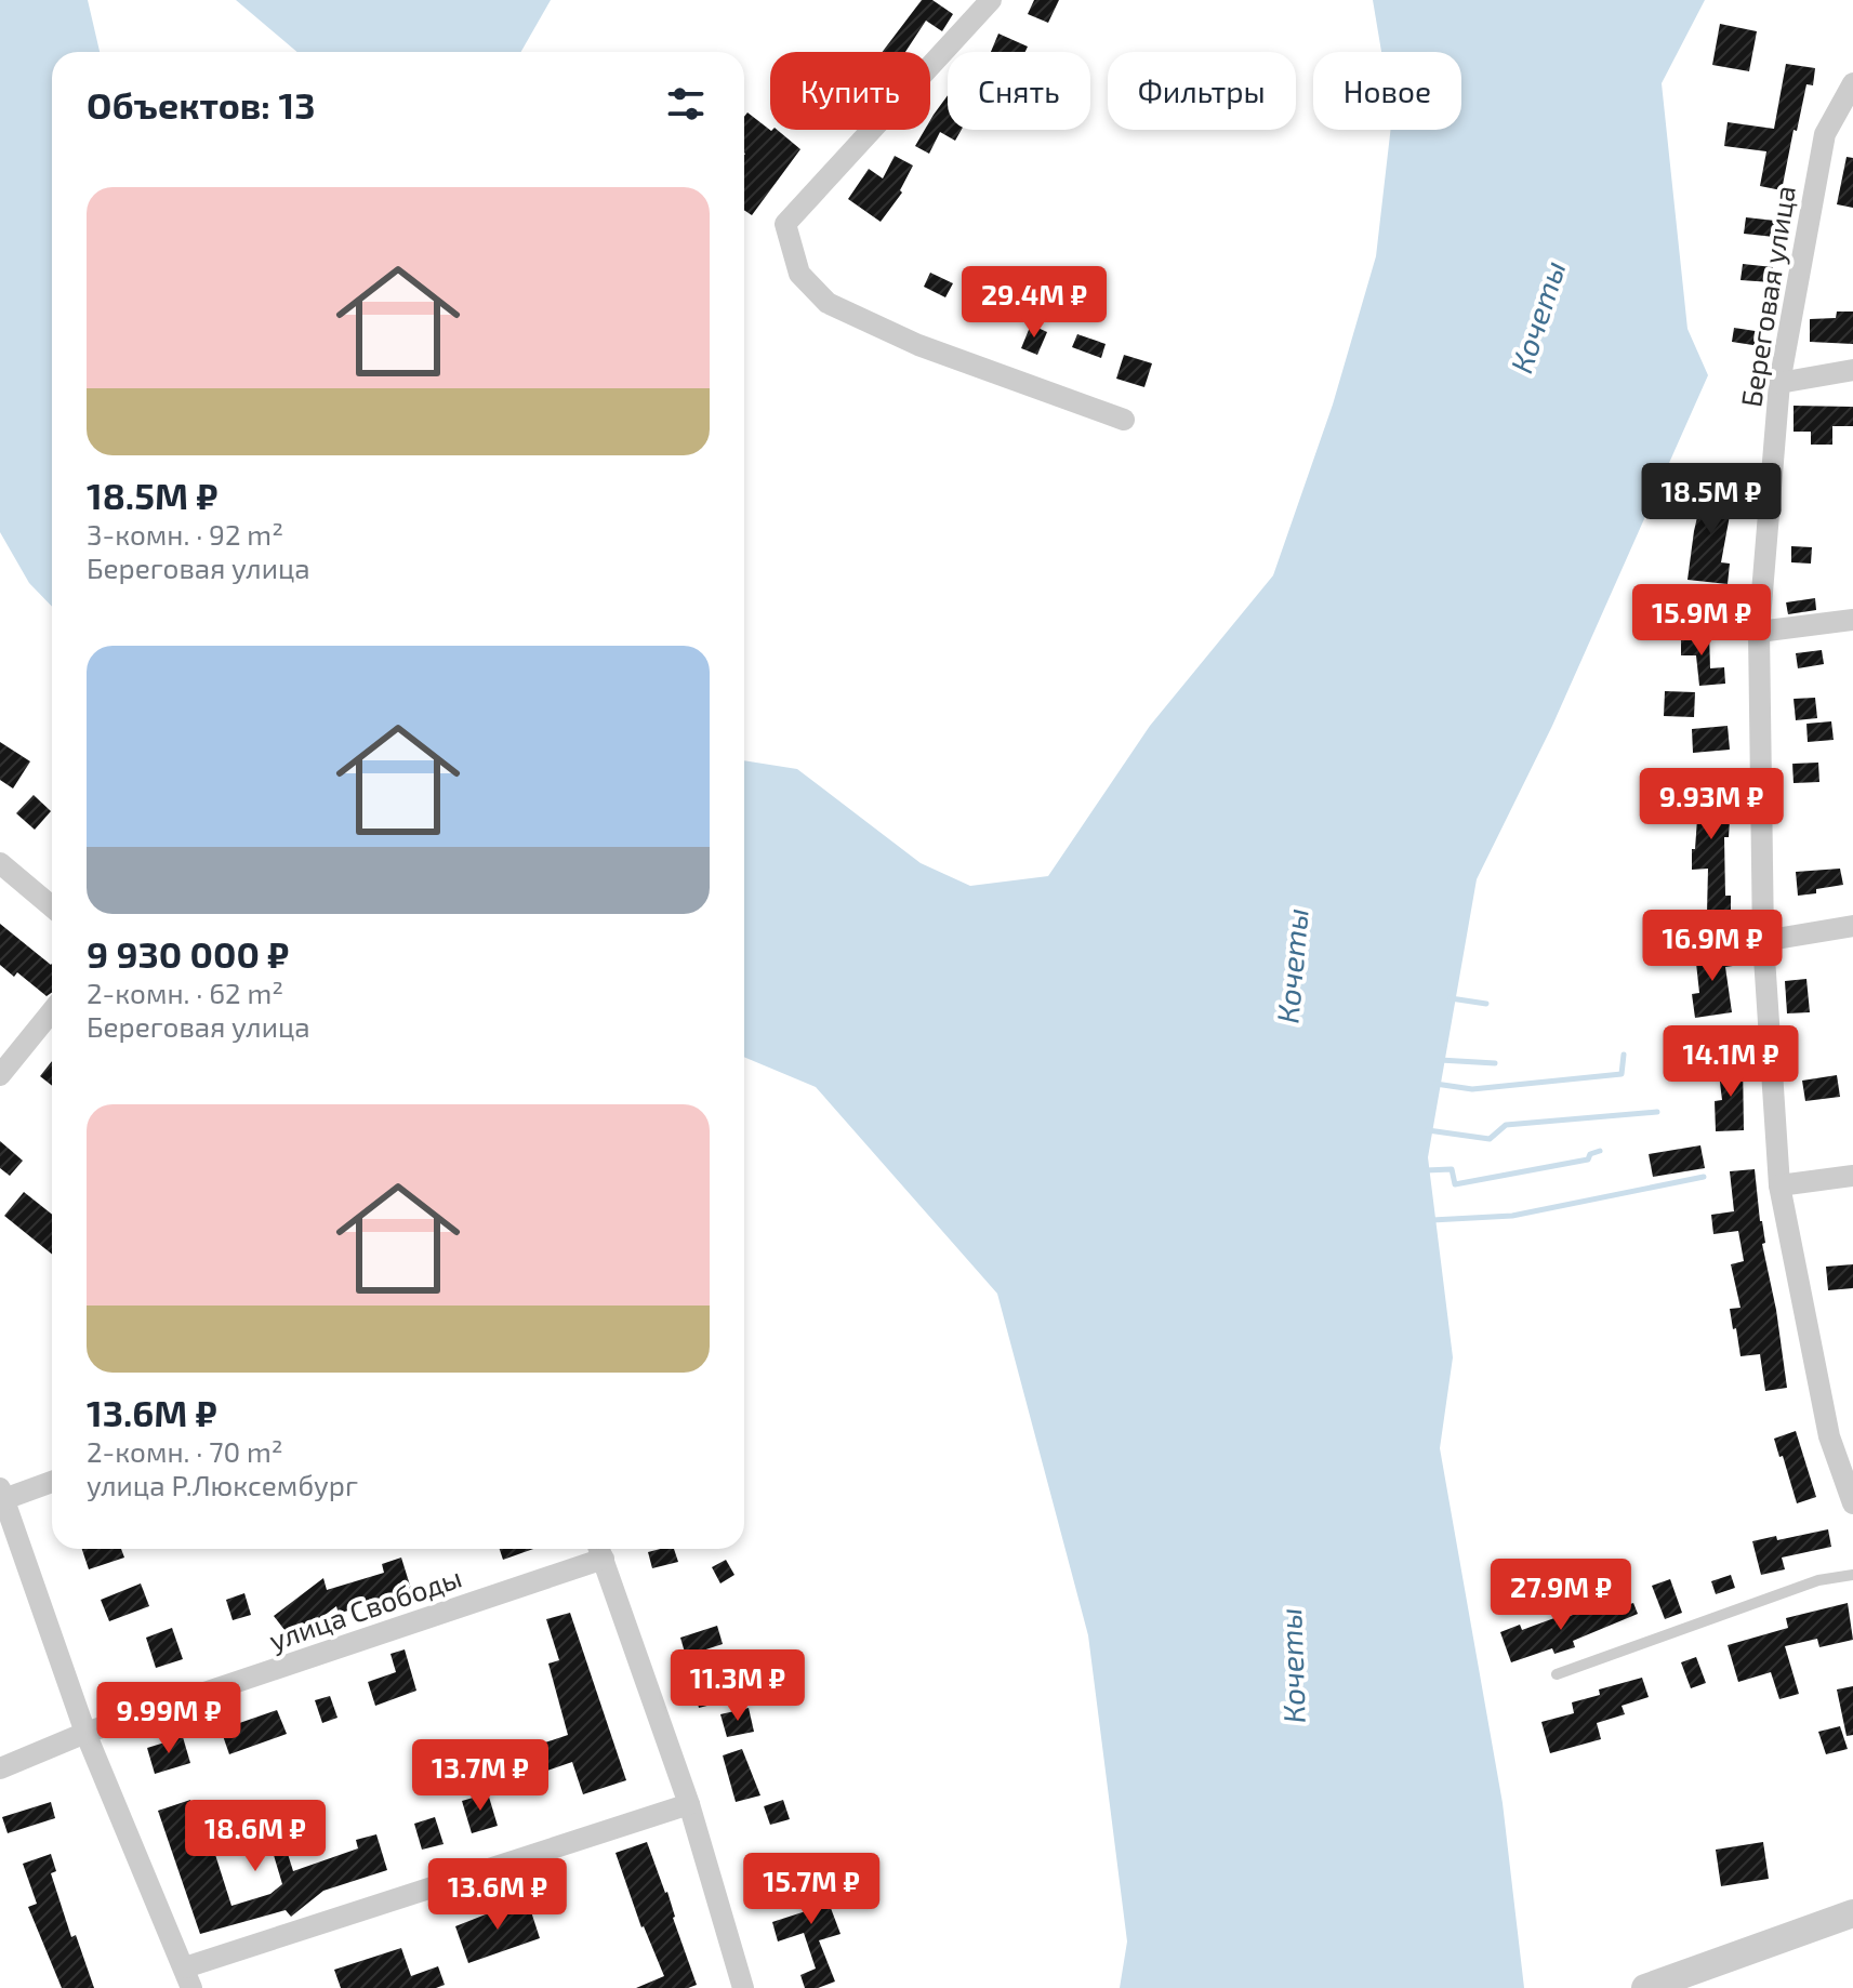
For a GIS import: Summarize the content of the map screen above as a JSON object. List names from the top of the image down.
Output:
{
  "streets": {
    "street": ["Береговая улица", "улица Свободы"]
  },
  "water": ["Кочеты"],
  "page": {
    "chip": [
      "Купить",
      "Снять",
      "Фильтры",
      "Новое"
    ],
    "heading": "Объектов: 13",
    "list": [
      {
        "name": "18.5M ₽",
        "note": "3-комн. · 92 m² · Береговая улица"
      },
      {
        "name": "9 930 000 ₽",
        "note": "2-комн. · 62 m² · Береговая улица"
      },
      {
        "name": "13.6M ₽",
        "note": "2-комн. · 70 m² · улица Р.Люксембург"
      }
    ],
    "price": [
      "29.4M ₽",
      "18.5M ₽",
      "15.9M ₽",
      "9.93M ₽",
      "16.9M ₽",
      "14.1M ₽",
      "27.9M ₽",
      "11.3M ₽",
      "9.99M ₽",
      "13.7M ₽",
      "18.6M ₽",
      "15.7M ₽",
      "13.6M ₽"
    ]
  }
}
